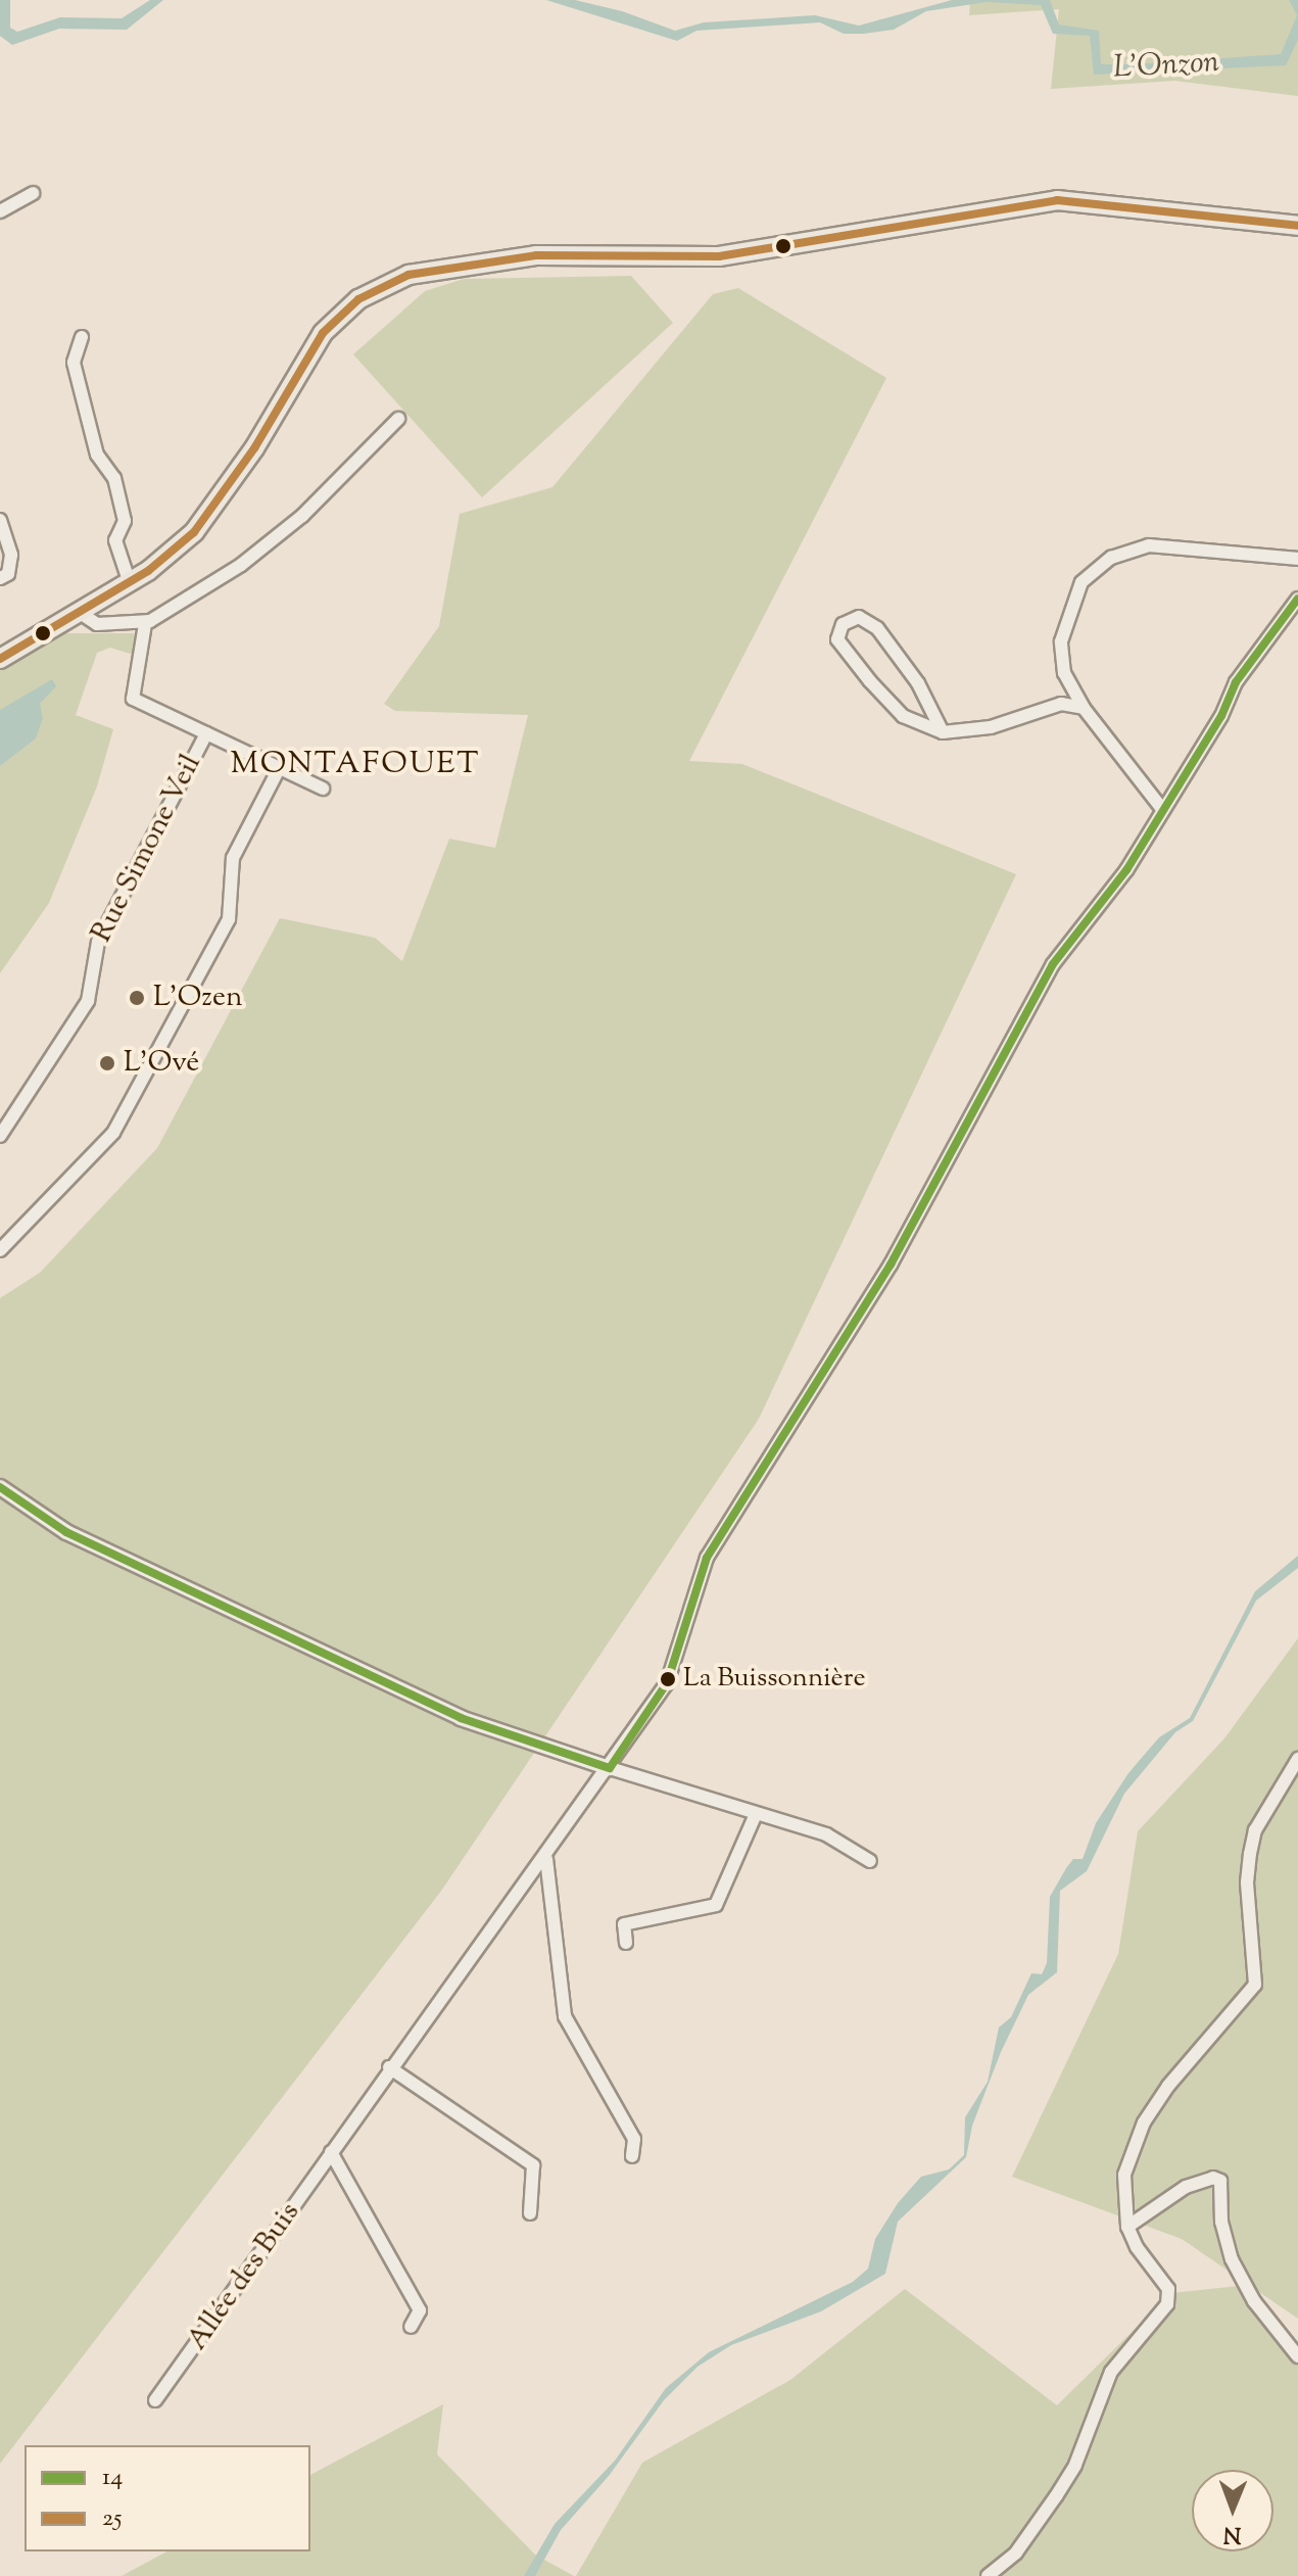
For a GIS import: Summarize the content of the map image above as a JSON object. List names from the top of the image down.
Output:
{
  "streets": {
    "street": ["Rue Simone Veil", "Allée des Buis"]
  },
  "districts": ["MONTAFOUET"],
  "water": ["L'Onzon"],
  "places": ["L'Ozen", "L'Ové", "La Buissonnière"],
  "lines": ["transit line 25", "transit line 14"],
  "legend": ["14", "25"],
  "north": "bottom"
}
